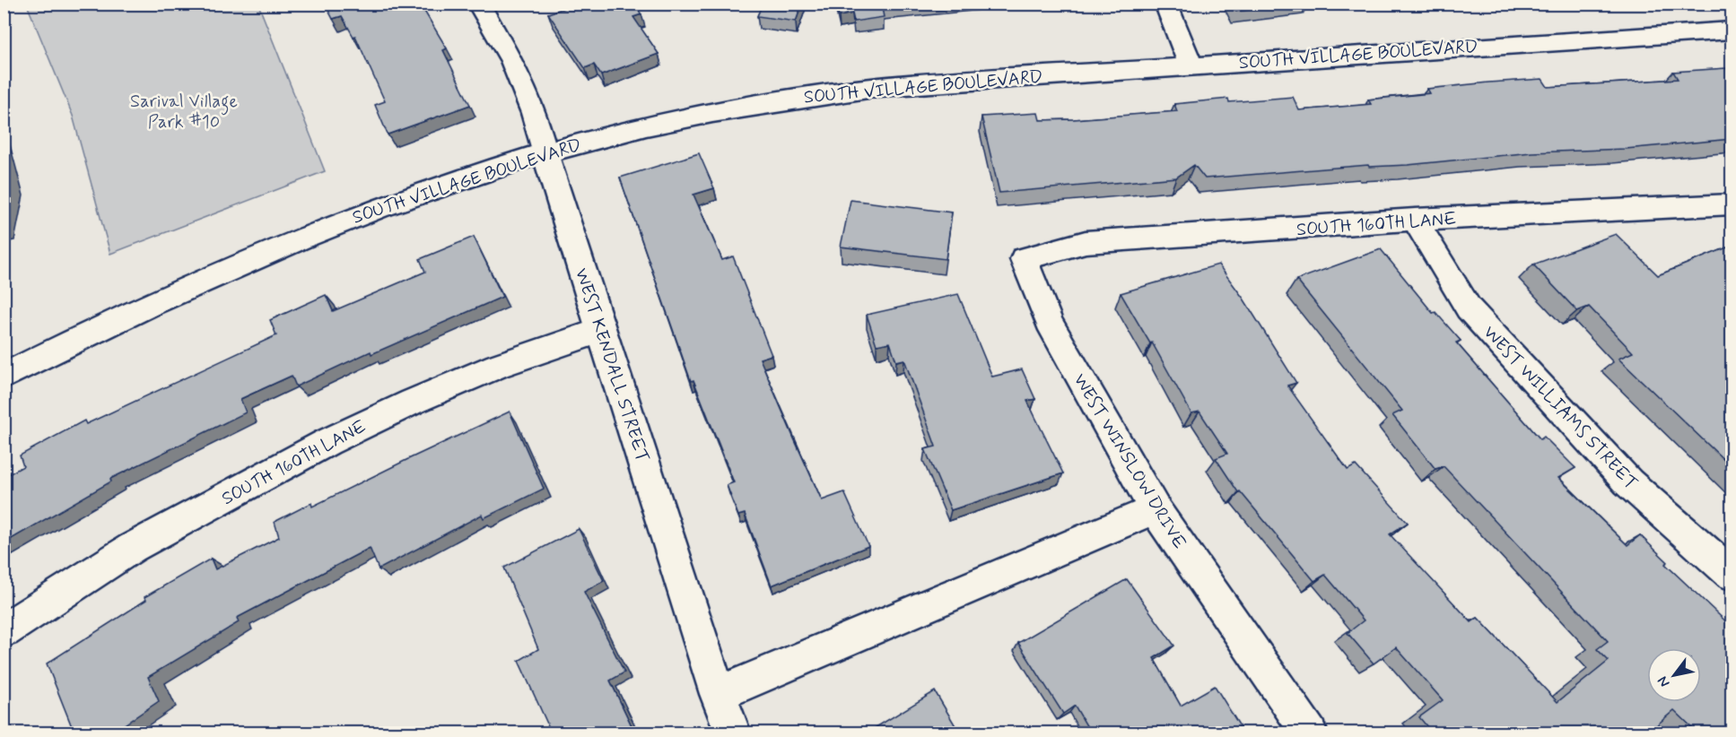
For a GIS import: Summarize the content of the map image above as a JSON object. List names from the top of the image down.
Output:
{
  "streets": {
    "street": [
      "SOUTH VILLAGE BOULEVARD",
      "SOUTH 160TH LANE",
      "WEST KENDALL STREET",
      "WEST WILLIAMS STREET",
      "WEST WINSLOW DRIVE"
    ]
  },
  "crossings": [
    ["SOUTH VILLAGE BOULEVARD", "WEST KENDALL STREET"],
    ["SOUTH 160TH LANE", "WEST KENDALL STREET"],
    ["SOUTH 160TH LANE", "WEST WILLIAMS STREET"],
    ["SOUTH 160TH LANE", "WEST WINSLOW DRIVE"]
  ],
  "parks": ["Sarival Village Park #10"],
  "north": "bottom left"
}
